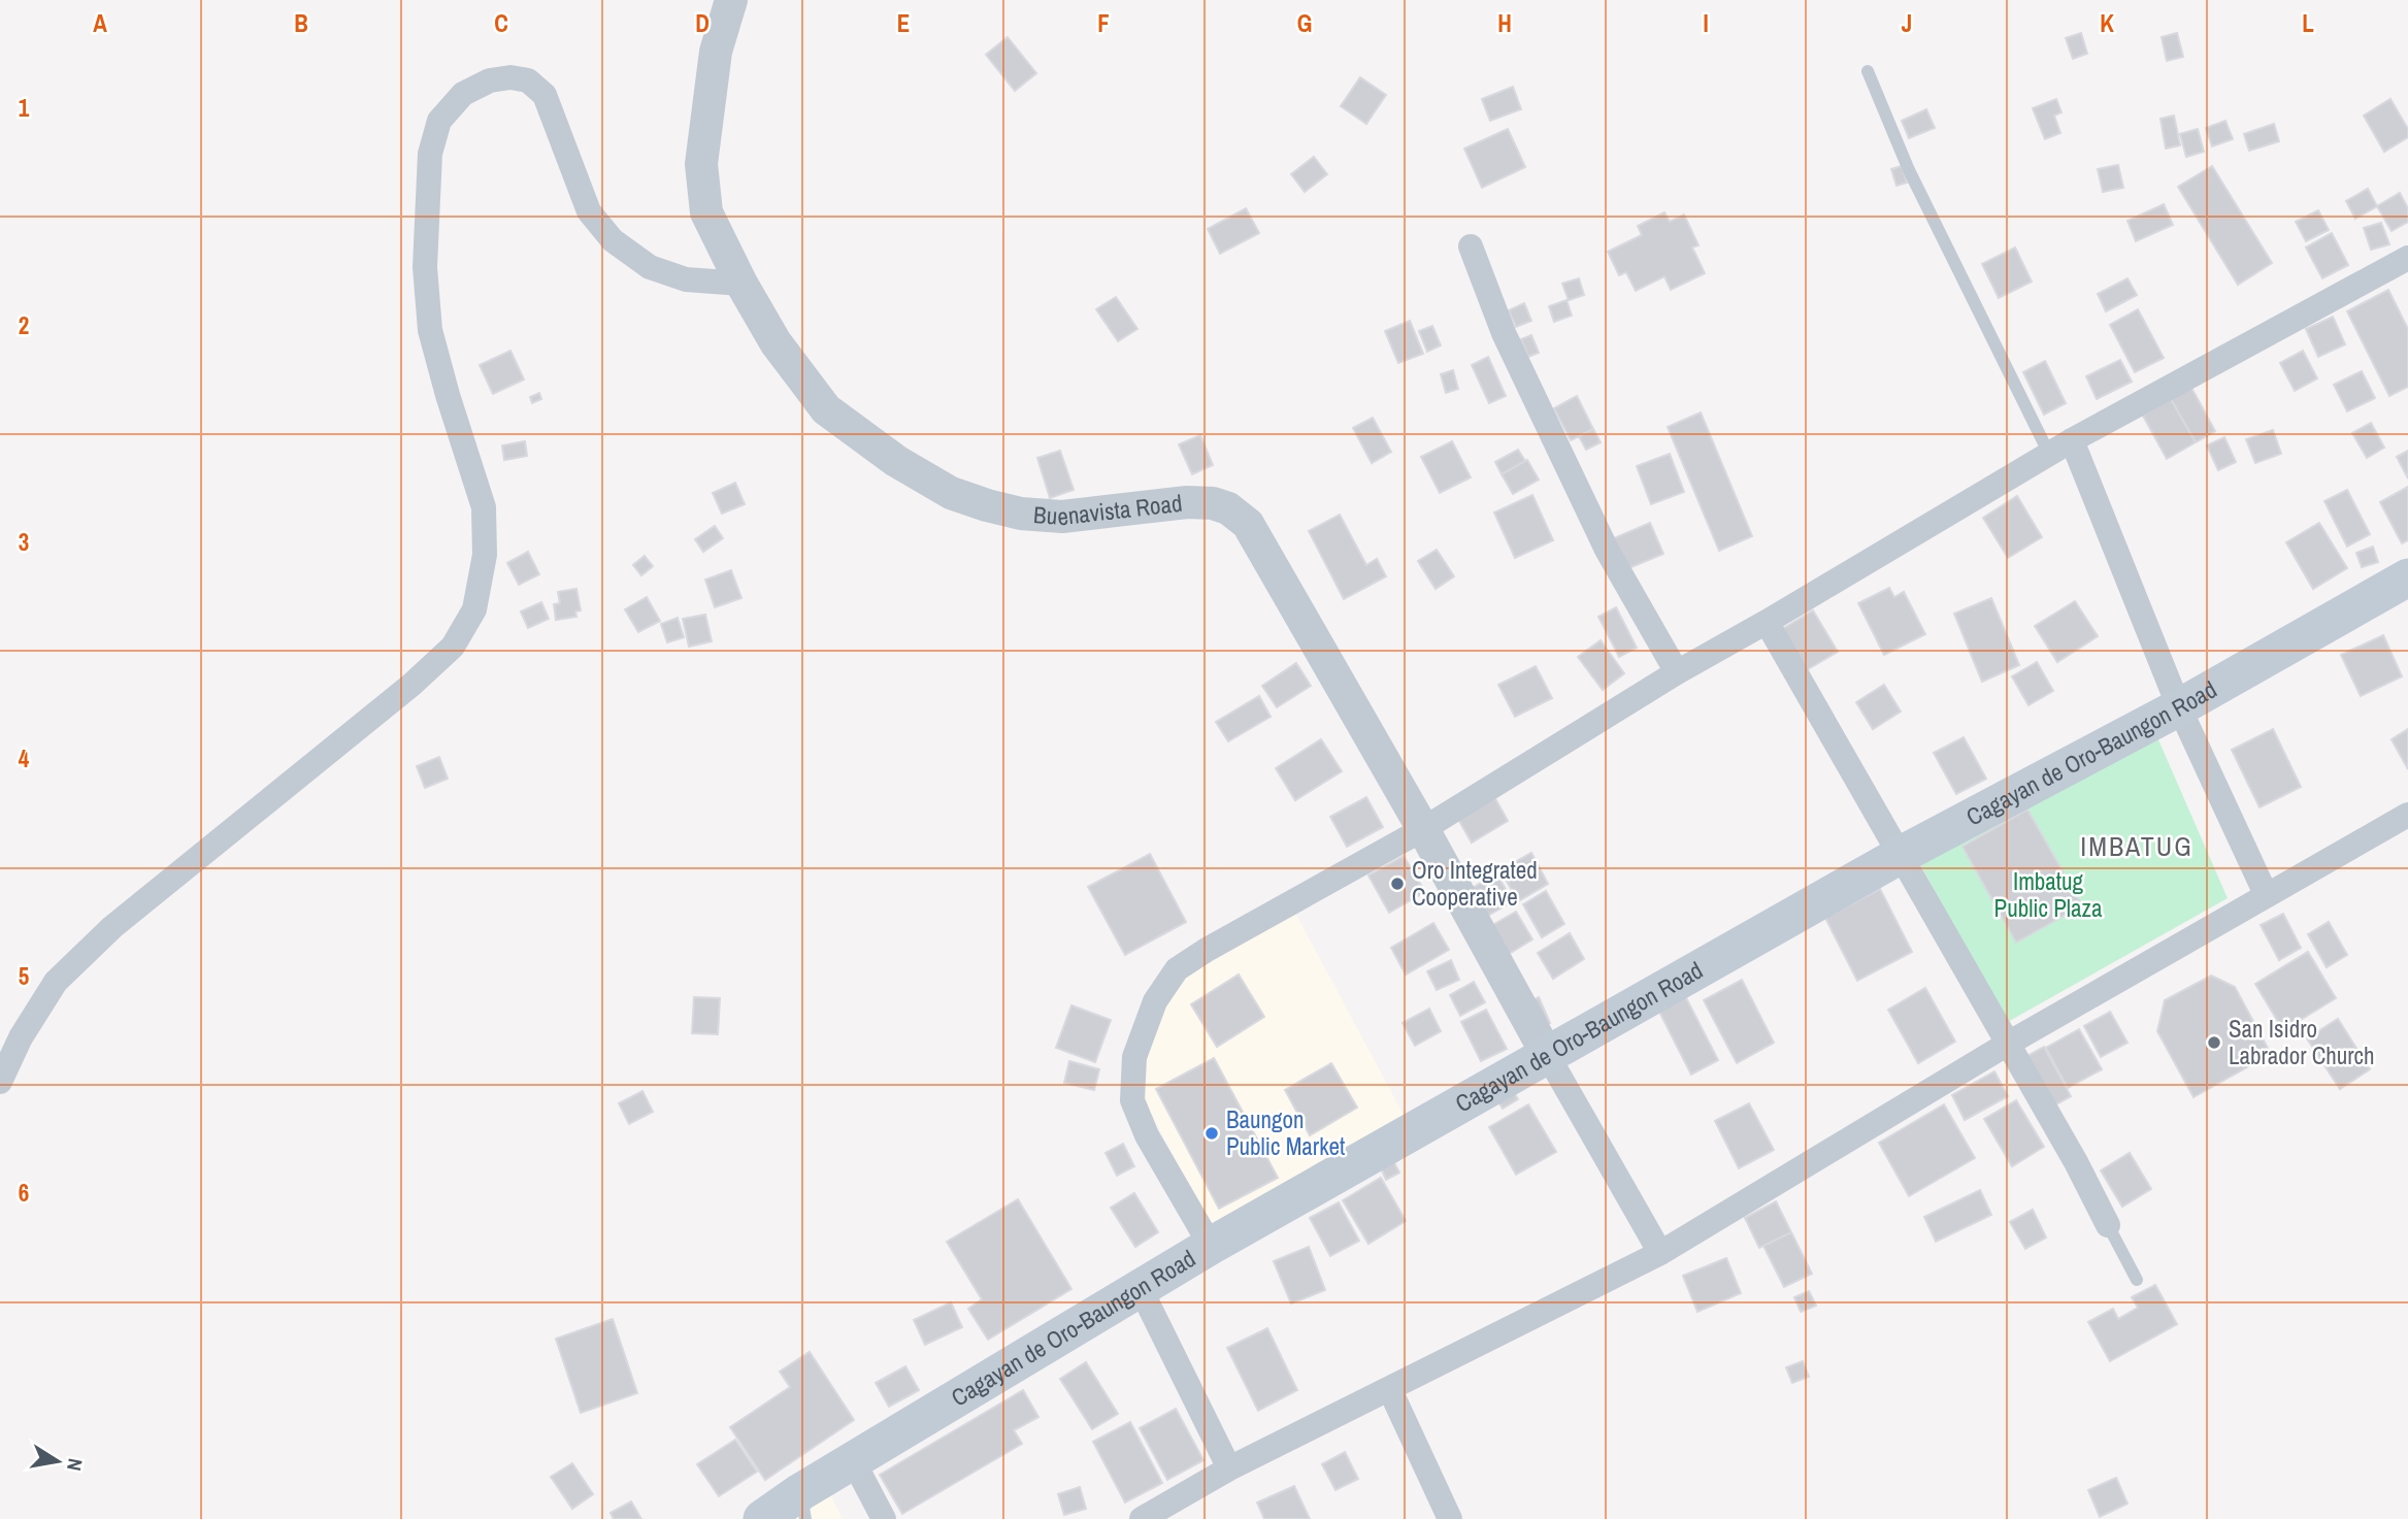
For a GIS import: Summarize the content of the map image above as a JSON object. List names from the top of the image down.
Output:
{
  "streets": {
    "main road": ["Cagayan de Oro-Baungon Road"],
    "street": ["Buenavista Road"]
  },
  "crossings": [
    ["Buenavista Road", "Cagayan de Oro-Baungon Road"]
  ],
  "districts": ["IMBATUG"],
  "parks": ["Imbatug Public Plaza"],
  "places": ["Oro Integrated Cooperative", "San Isidro Labrador Church", "Baungon Public Market"],
  "north": "right",
  "grid": {
    "columns": [
      "A",
      "B",
      "C",
      "D",
      "E",
      "F",
      "G",
      "H",
      "I",
      "J",
      "K",
      "L"
    ],
    "rows": [
      "1",
      "2",
      "3",
      "4",
      "5",
      "6"
    ]
  }
}
